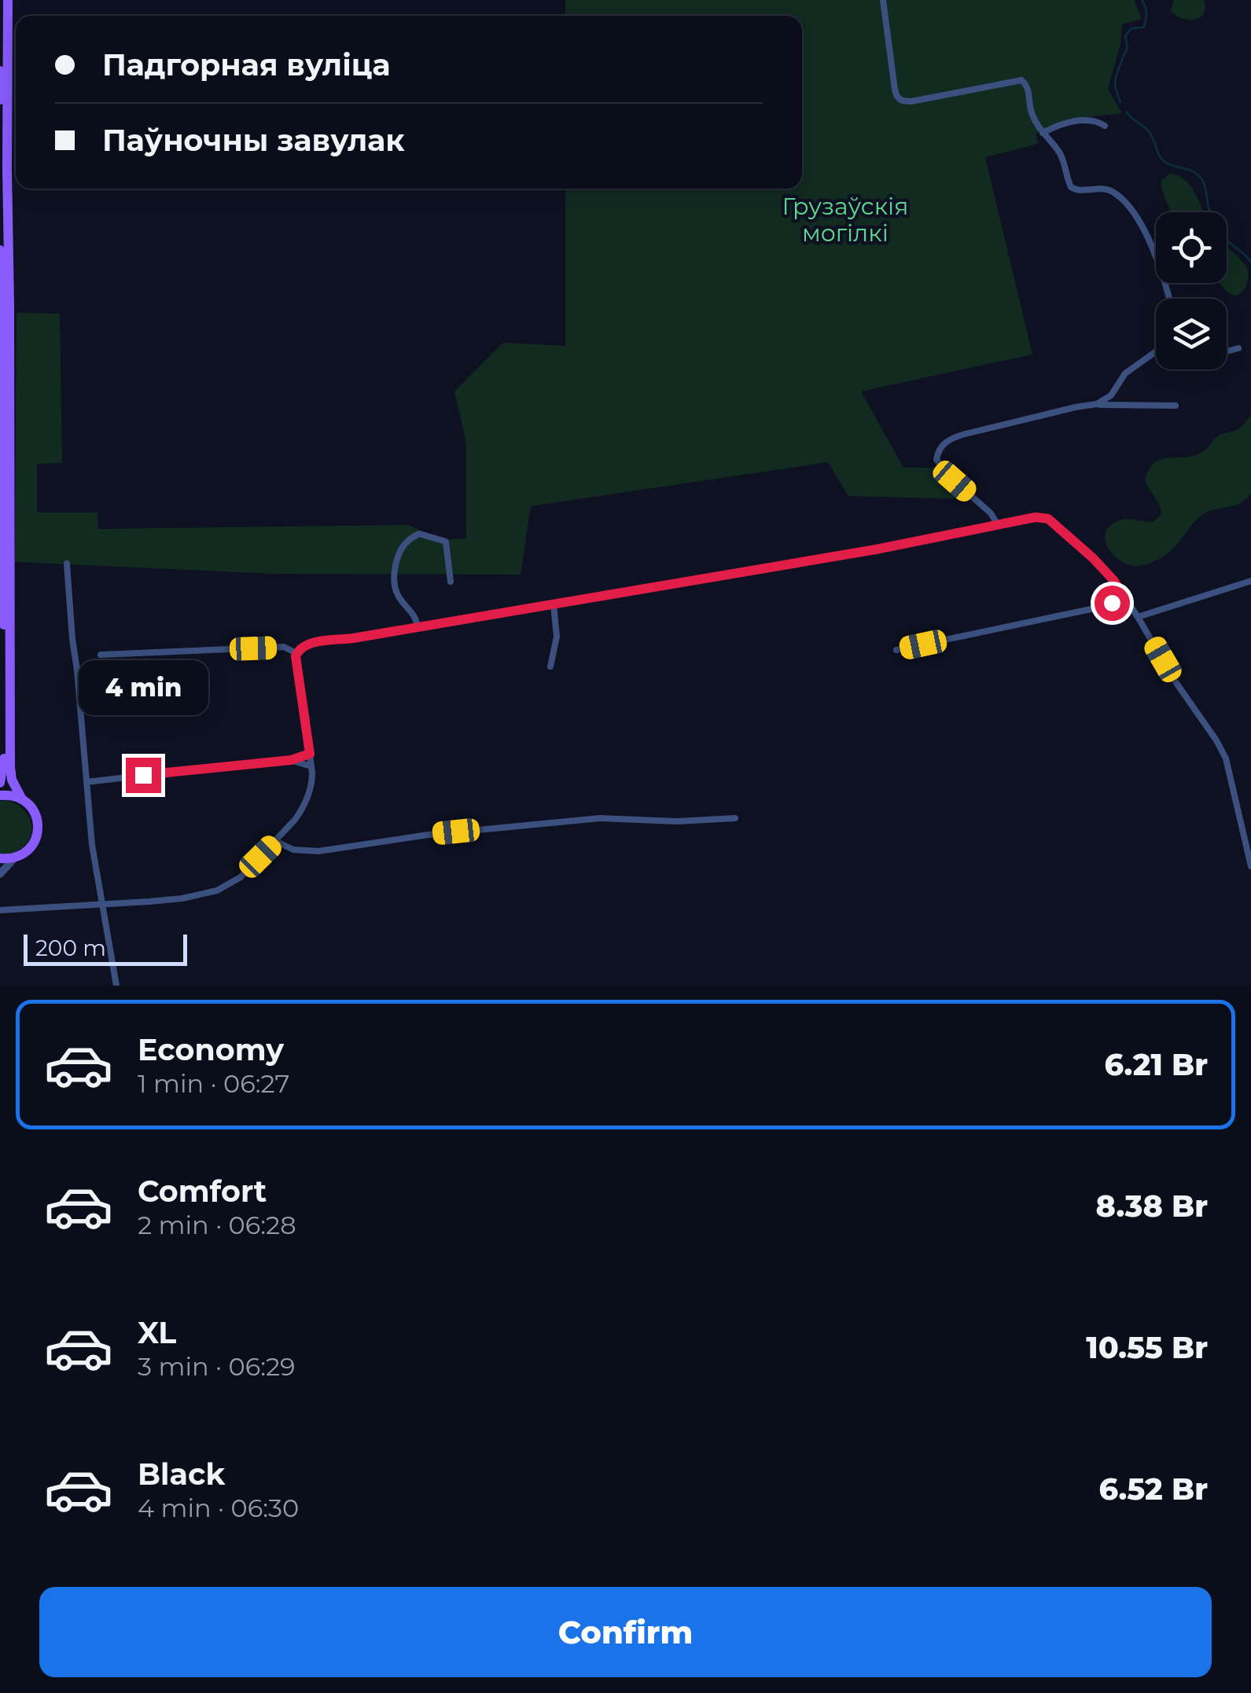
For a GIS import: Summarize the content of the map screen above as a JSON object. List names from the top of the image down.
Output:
{
  "parks": ["Грузаўскія могілкі"],
  "scale_bar": "200 m",
  "page": {
    "banner": ["Падгорная вуліца", "Паўночны завулак"],
    "bubble": "4 min",
    "scale": "200 m",
    "list": [
      {
        "name": "Economy",
        "note": "1 min · 06:27",
        "value": "6.21 Br"
      },
      {
        "name": "Comfort",
        "note": "2 min · 06:28",
        "value": "8.38 Br"
      },
      {
        "name": "XL",
        "note": "3 min · 06:29",
        "value": "10.55 Br"
      },
      {
        "name": "Black",
        "note": "4 min · 06:30",
        "value": "6.52 Br"
      }
    ],
    "buttons": "Confirm"
  }
}
